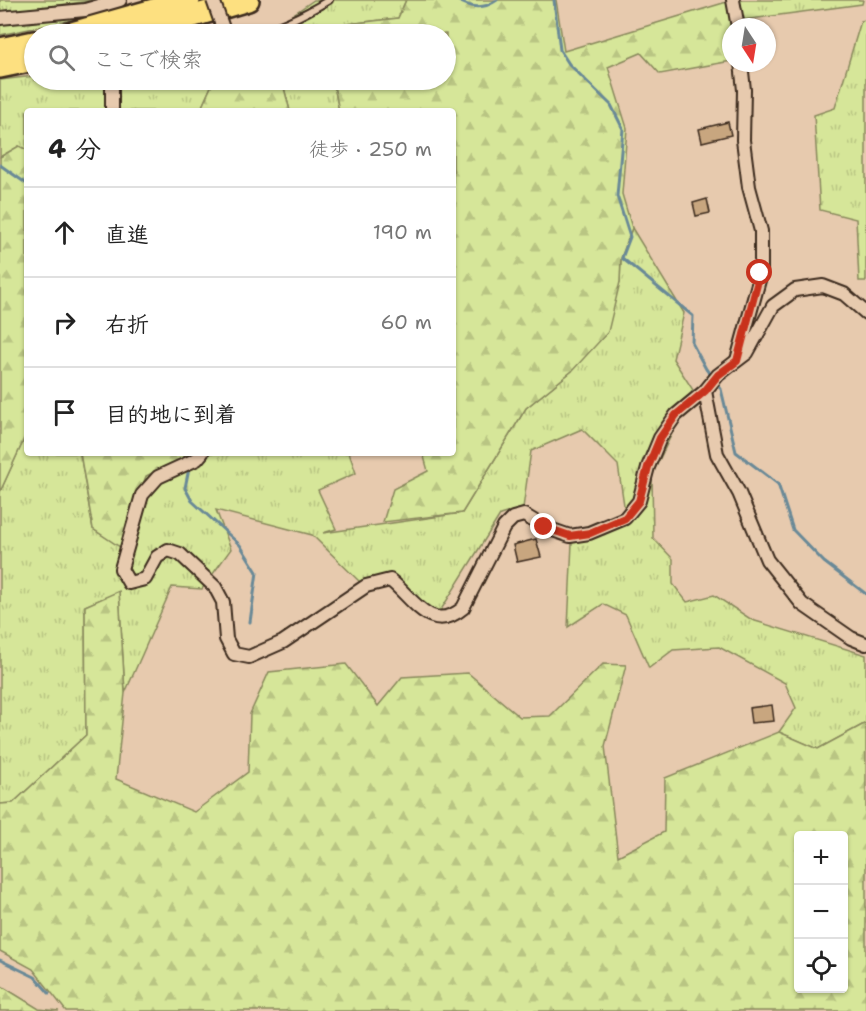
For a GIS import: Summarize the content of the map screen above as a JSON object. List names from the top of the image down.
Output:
{
  "north": "bottom",
  "page": {
    "search": "ここで検索",
    "heading": ["4 分", "徒歩 · 250 m"],
    "list": [
      ["直進", "190 m"],
      ["右折", "60 m"],
      "目的地に到着"
    ],
    "map_buttons": ["+", "−"]
  }
}
